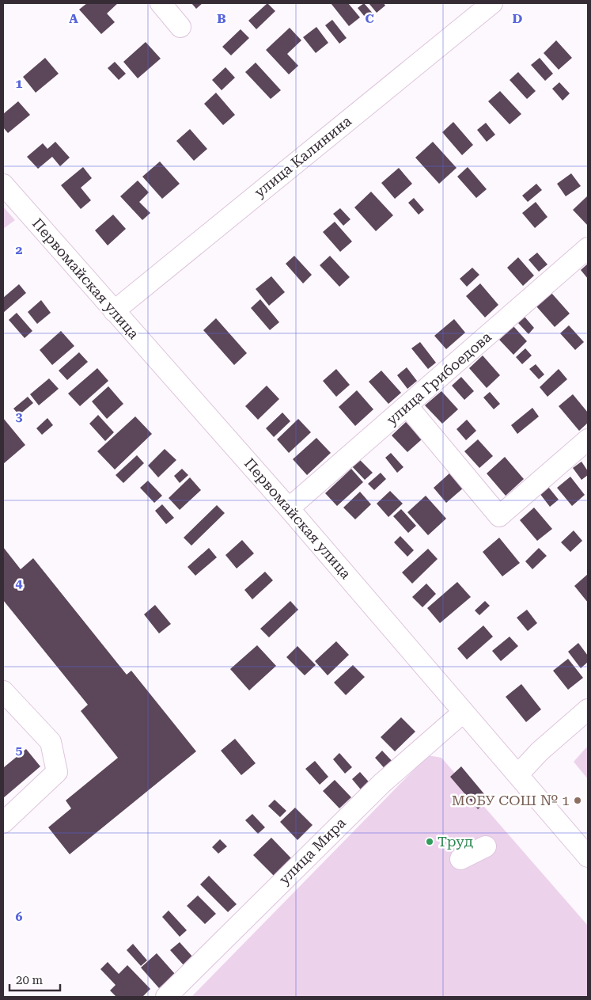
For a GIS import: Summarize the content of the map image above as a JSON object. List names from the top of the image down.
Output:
{
  "streets": {
    "street": [
      "улица Калинина",
      "Первомайская улица",
      "улица Грибоедова",
      "улица Мира"
    ]
  },
  "crossings": [
    ["улица Калинина", "Первомайская улица"],
    ["Первомайская улица", "улица Грибоедова"],
    ["Первомайская улица", "улица Мира"]
  ],
  "places": ["МОБУ СОШ № 1", "Труд"],
  "scale_bar": "20 m",
  "grid": {
    "columns": [
      "A",
      "B",
      "C",
      "D"
    ],
    "rows": [
      "1",
      "2",
      "3",
      "4",
      "5",
      "6"
    ]
  }
}
